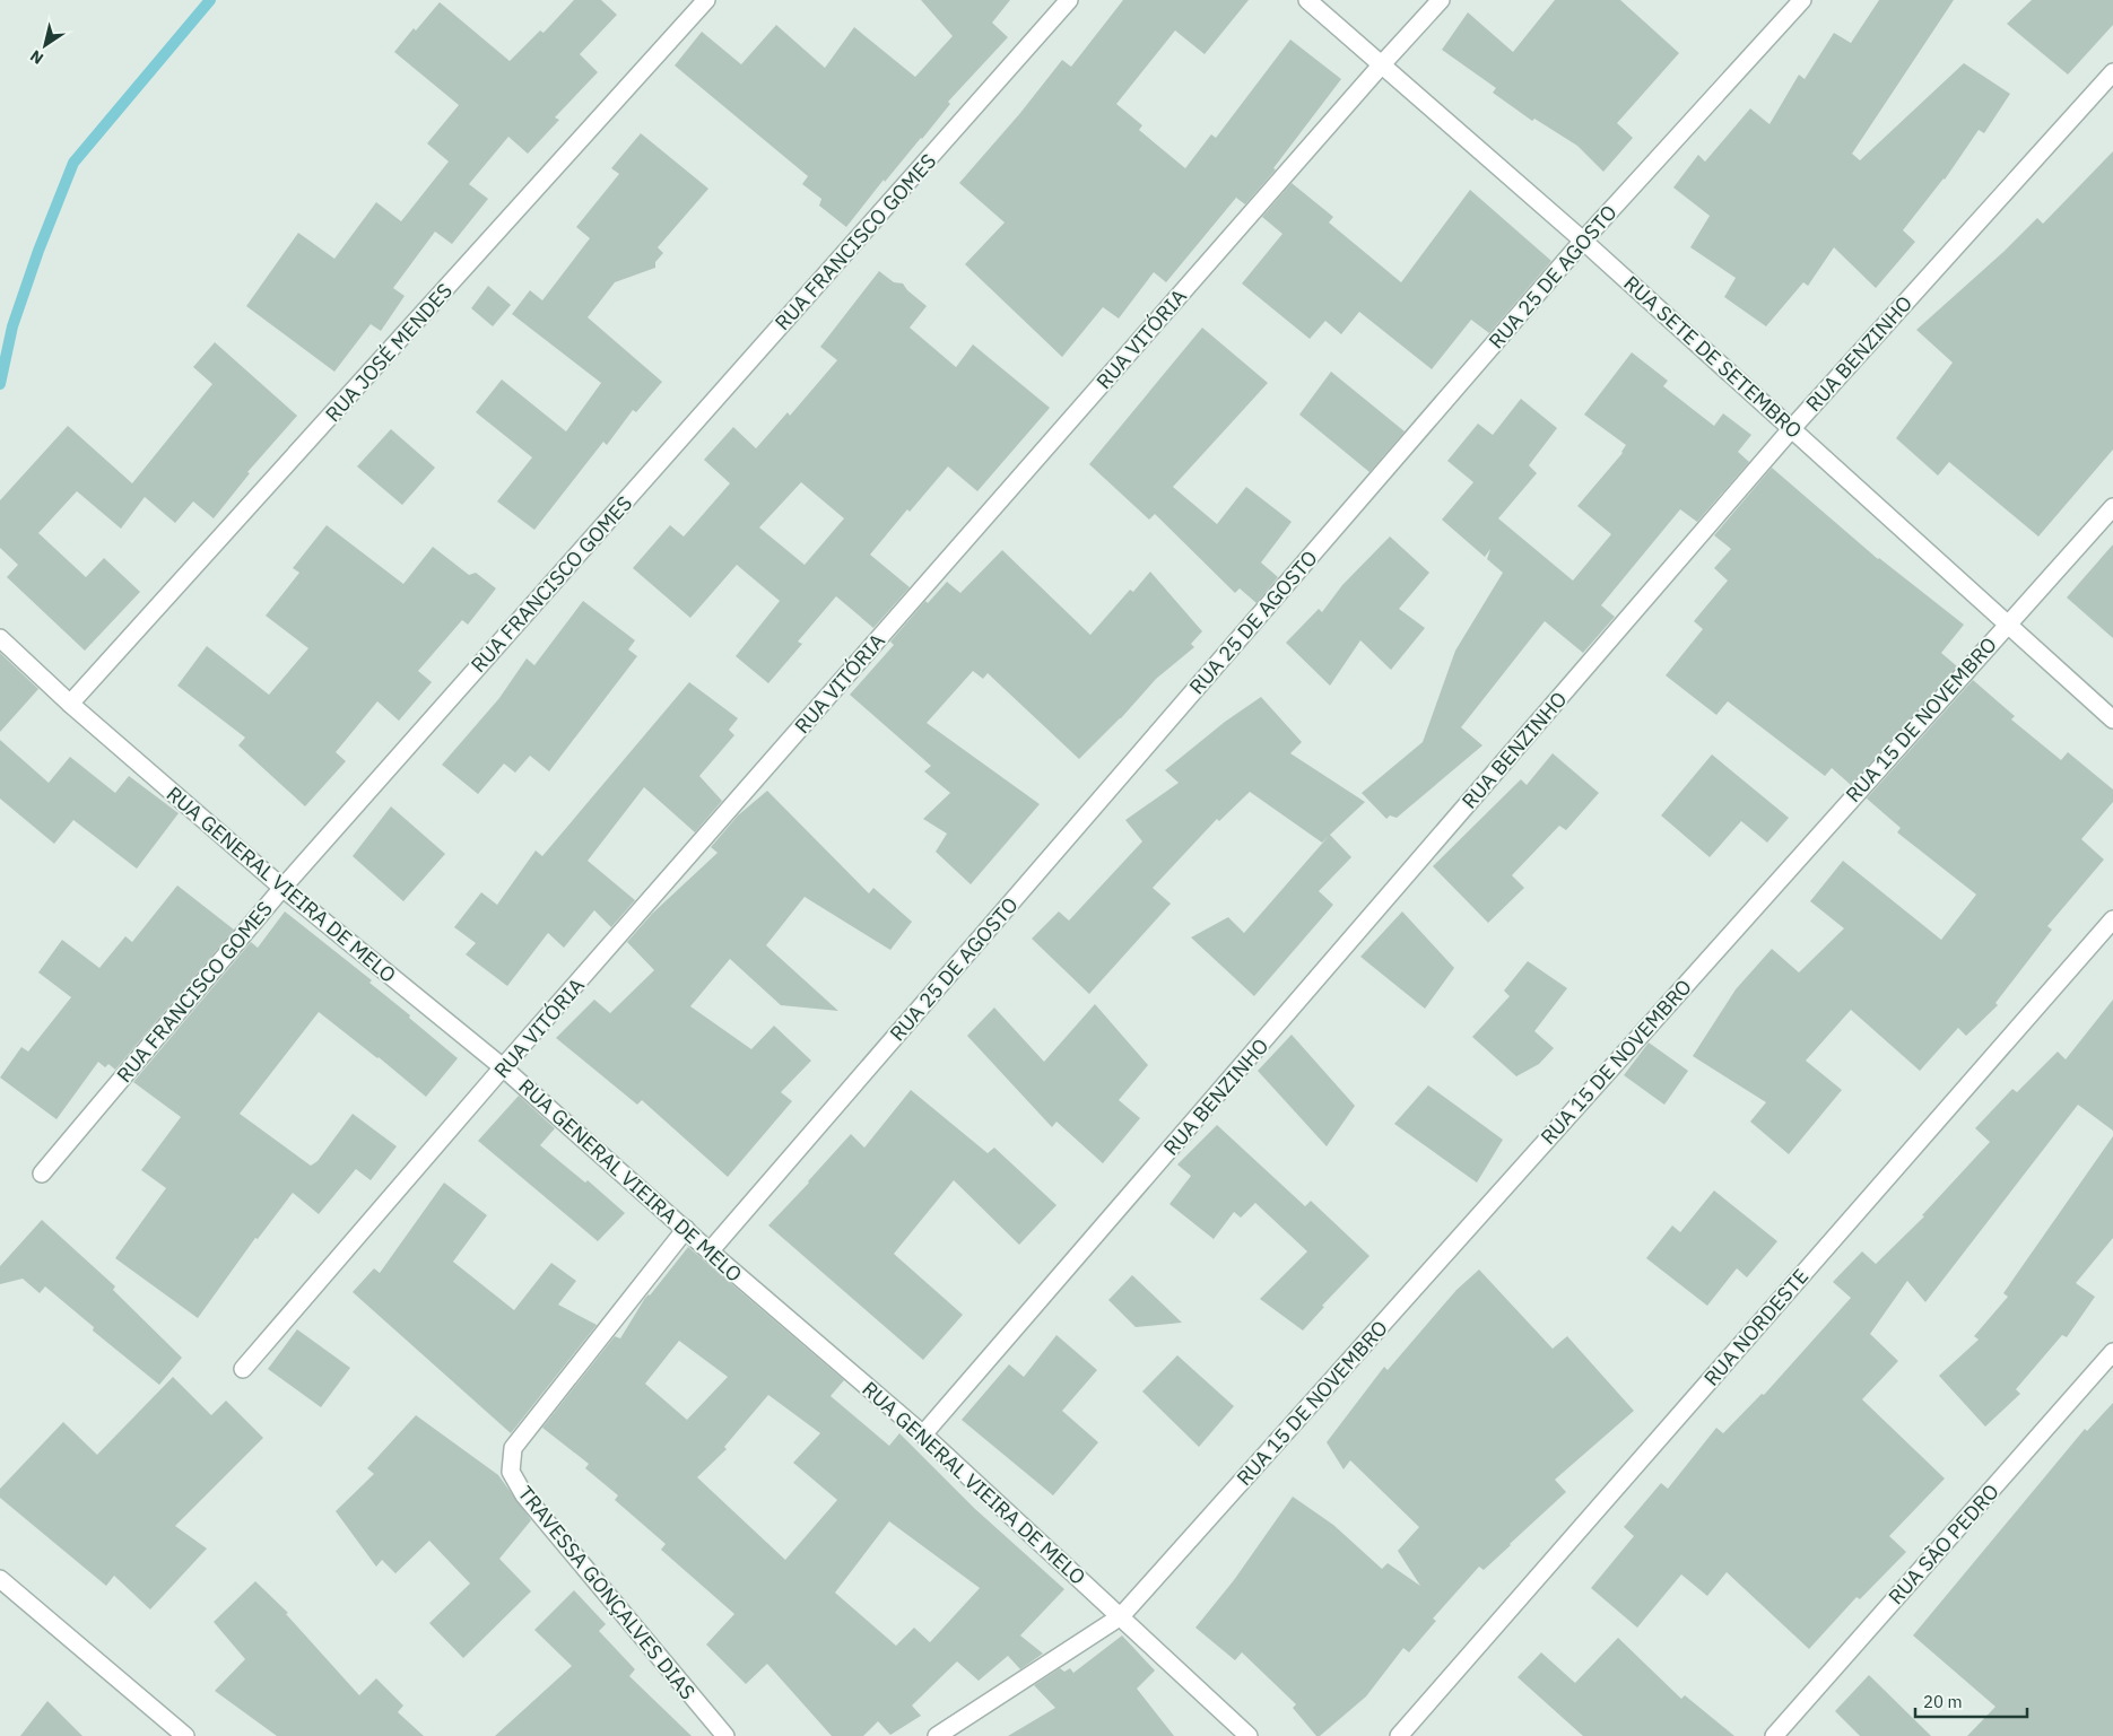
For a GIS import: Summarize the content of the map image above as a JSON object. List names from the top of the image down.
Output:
{
  "streets": {
    "street": [
      "RUA FRANCISCO GOMES",
      "RUA 25 DE AGOSTO",
      "RUA VITÓRIA",
      "RUA JOSÉ MENDES",
      "RUA BENZINHO",
      "RUA SETE DE SETEMBRO",
      "RUA 15 DE NOVEMBRO",
      "RUA GENERAL VIEIRA DE MELO",
      "RUA NORDESTE",
      "RUA SÃO PEDRO",
      "TRAVESSA GONÇALVES DIAS"
    ]
  },
  "crossings": [
    ["RUA FRANCISCO GOMES", "RUA GENERAL VIEIRA DE MELO"],
    ["RUA 25 DE AGOSTO", "RUA SETE DE SETEMBRO"],
    ["RUA 25 DE AGOSTO", "RUA GENERAL VIEIRA DE MELO"],
    ["RUA VITÓRIA", "RUA SETE DE SETEMBRO"],
    ["RUA VITÓRIA", "RUA GENERAL VIEIRA DE MELO"],
    ["RUA JOSÉ MENDES", "RUA GENERAL VIEIRA DE MELO"],
    ["RUA BENZINHO", "RUA SETE DE SETEMBRO"],
    ["RUA BENZINHO", "RUA GENERAL VIEIRA DE MELO"],
    ["RUA SETE DE SETEMBRO", "RUA 15 DE NOVEMBRO"],
    ["RUA 15 DE NOVEMBRO", "RUA GENERAL VIEIRA DE MELO"],
    ["RUA GENERAL VIEIRA DE MELO", "TRAVESSA GONÇALVES DIAS"]
  ],
  "scale_bar": "20 m",
  "north": "bottom left"
}
